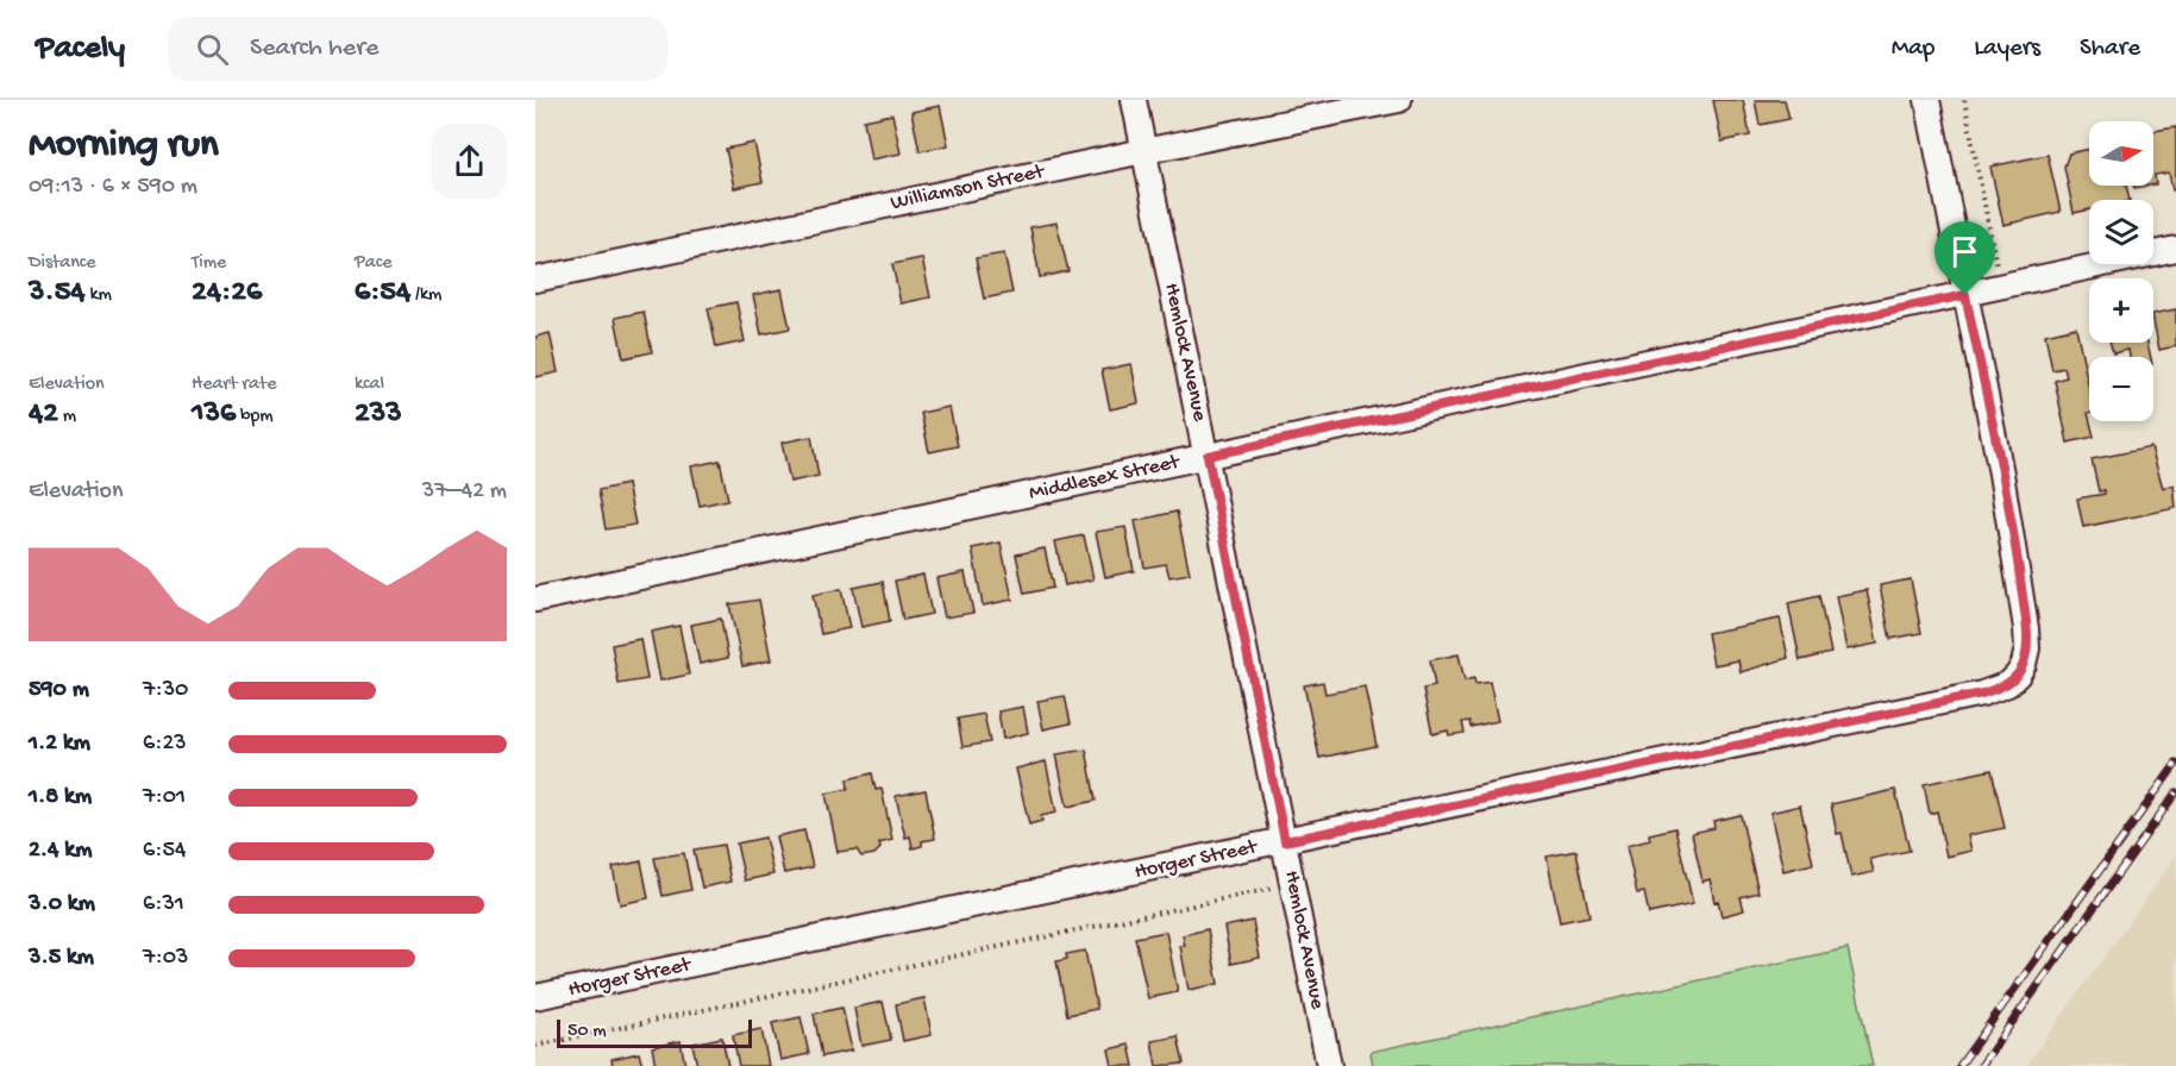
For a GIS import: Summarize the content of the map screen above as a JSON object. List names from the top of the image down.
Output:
{
  "streets": {
    "street": [
      "Williamson Street",
      "Hemlock Avenue",
      "Middlesex Street",
      "Horger Street"
    ]
  },
  "crossings": [
    ["Williamson Street", "Hemlock Avenue"],
    ["Hemlock Avenue", "Middlesex Street"],
    ["Hemlock Avenue", "Horger Street"],
    ["Middlesex Street", "Horger Street"]
  ],
  "scale_bar": "50 m",
  "north": "right",
  "page": {
    "header": "Pacely",
    "search": "Search here",
    "nav": ["Map", "Layers", "Share"],
    "heading": ["Morning run", "09:13 · 6 × 590 m"],
    "map_buttons": ["+", "−"],
    "stats": [
      ["Distance", "3.54 km"],
      ["Time", "24:26"],
      ["Pace", "6:54 /km"],
      ["Elevation", "42 m"],
      ["Heart rate", "136 bpm"],
      ["kcal", "233"]
    ],
    "chart": ["Elevation", "37–42 m"],
    "list": [
      {
        "name": "590 m",
        "note": "7:30"
      },
      {
        "name": "1.2 km",
        "note": "6:23"
      },
      {
        "name": "1.8 km",
        "note": "7:01"
      },
      {
        "name": "2.4 km",
        "note": "6:54"
      },
      {
        "name": "3.0 km",
        "note": "6:31"
      },
      {
        "name": "3.5 km",
        "note": "7:03"
      }
    ],
    "scale": "50 m"
  }
}
